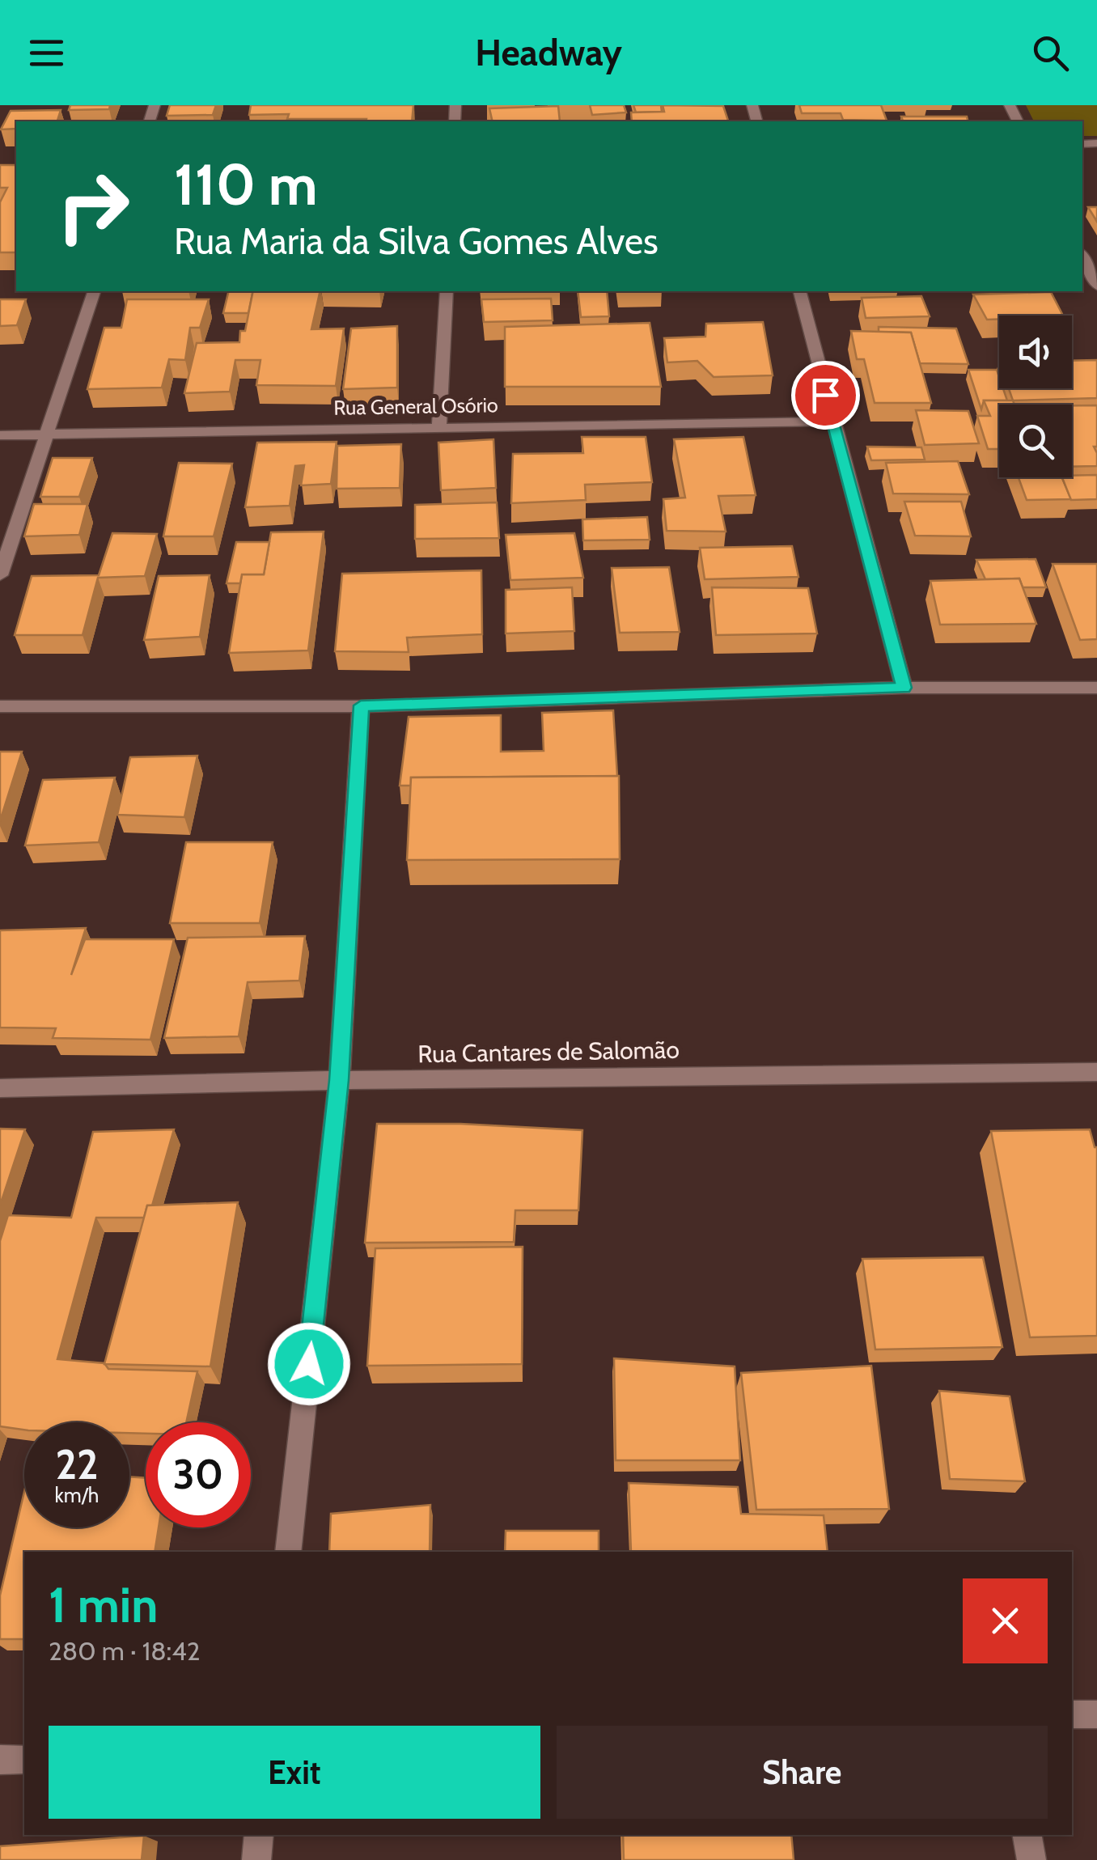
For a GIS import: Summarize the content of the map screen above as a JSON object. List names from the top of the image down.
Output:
{
  "streets": {
    "street": ["Rua General Osório", "Rua Cantares de Salomão"]
  },
  "page": {
    "header": "Headway",
    "turn": ["110 m", "Rua Maria da Silva Gomes Alves"],
    "speed": "22 km/h",
    "limit": "30",
    "heading": ["1 min", "280 m · 18:42"],
    "buttons": ["Exit", "Share"]
  }
}
